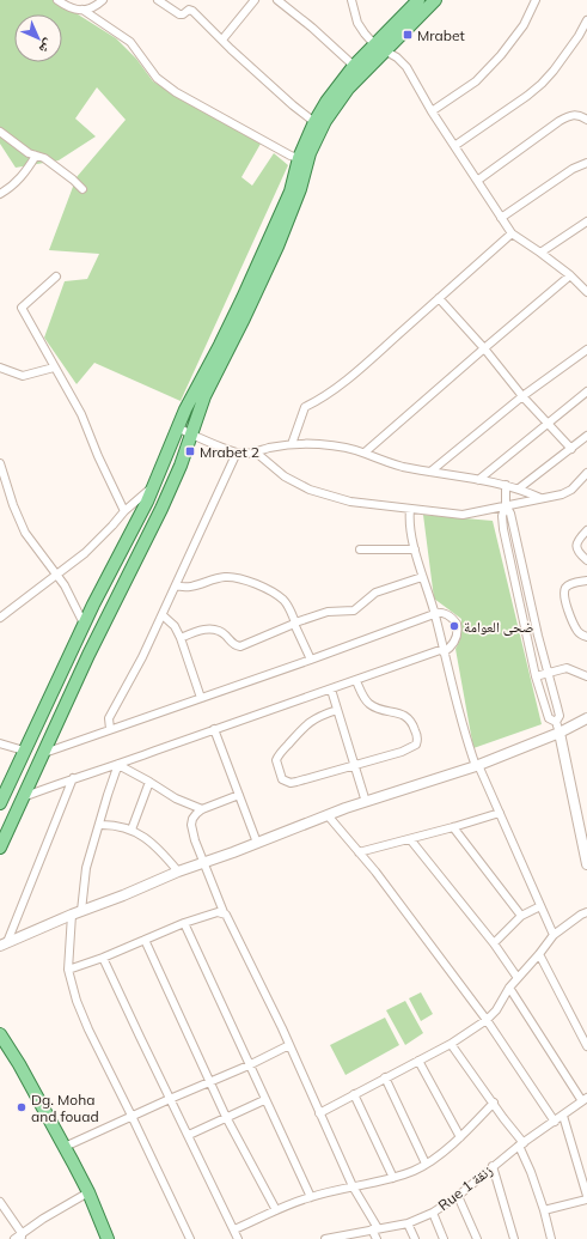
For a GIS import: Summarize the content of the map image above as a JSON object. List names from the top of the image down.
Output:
{
  "streets": {
    "street": ["Rue 1 زنقة"]
  },
  "places": {
    "transit": ["Mrabet", "Mrabet 2"],
    "other": ["ضحى العوامة", "Dg. Moha and fouad"]
  },
  "north": "bottom right"
}
